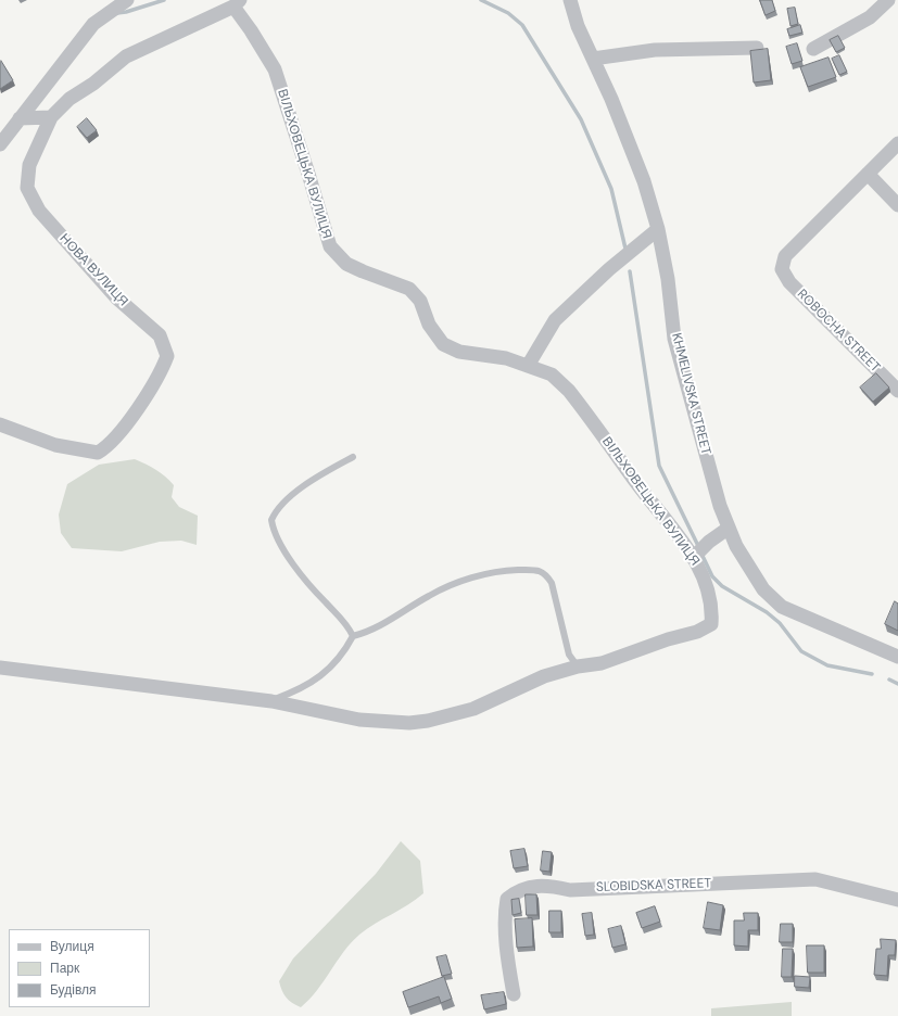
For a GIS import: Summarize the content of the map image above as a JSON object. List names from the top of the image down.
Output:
{
  "streets": {
    "street": [
      "ВІЛЬХОВЕЦЬКА ВУЛИЦЯ",
      "НОВА ВУЛИЦЯ",
      "ROBOCHA STREET",
      "KHMELIVSKA STREET",
      "SLOBIDSKA STREET"
    ]
  },
  "legend": ["Вулиця", "Парк", "Будівля"]
}
